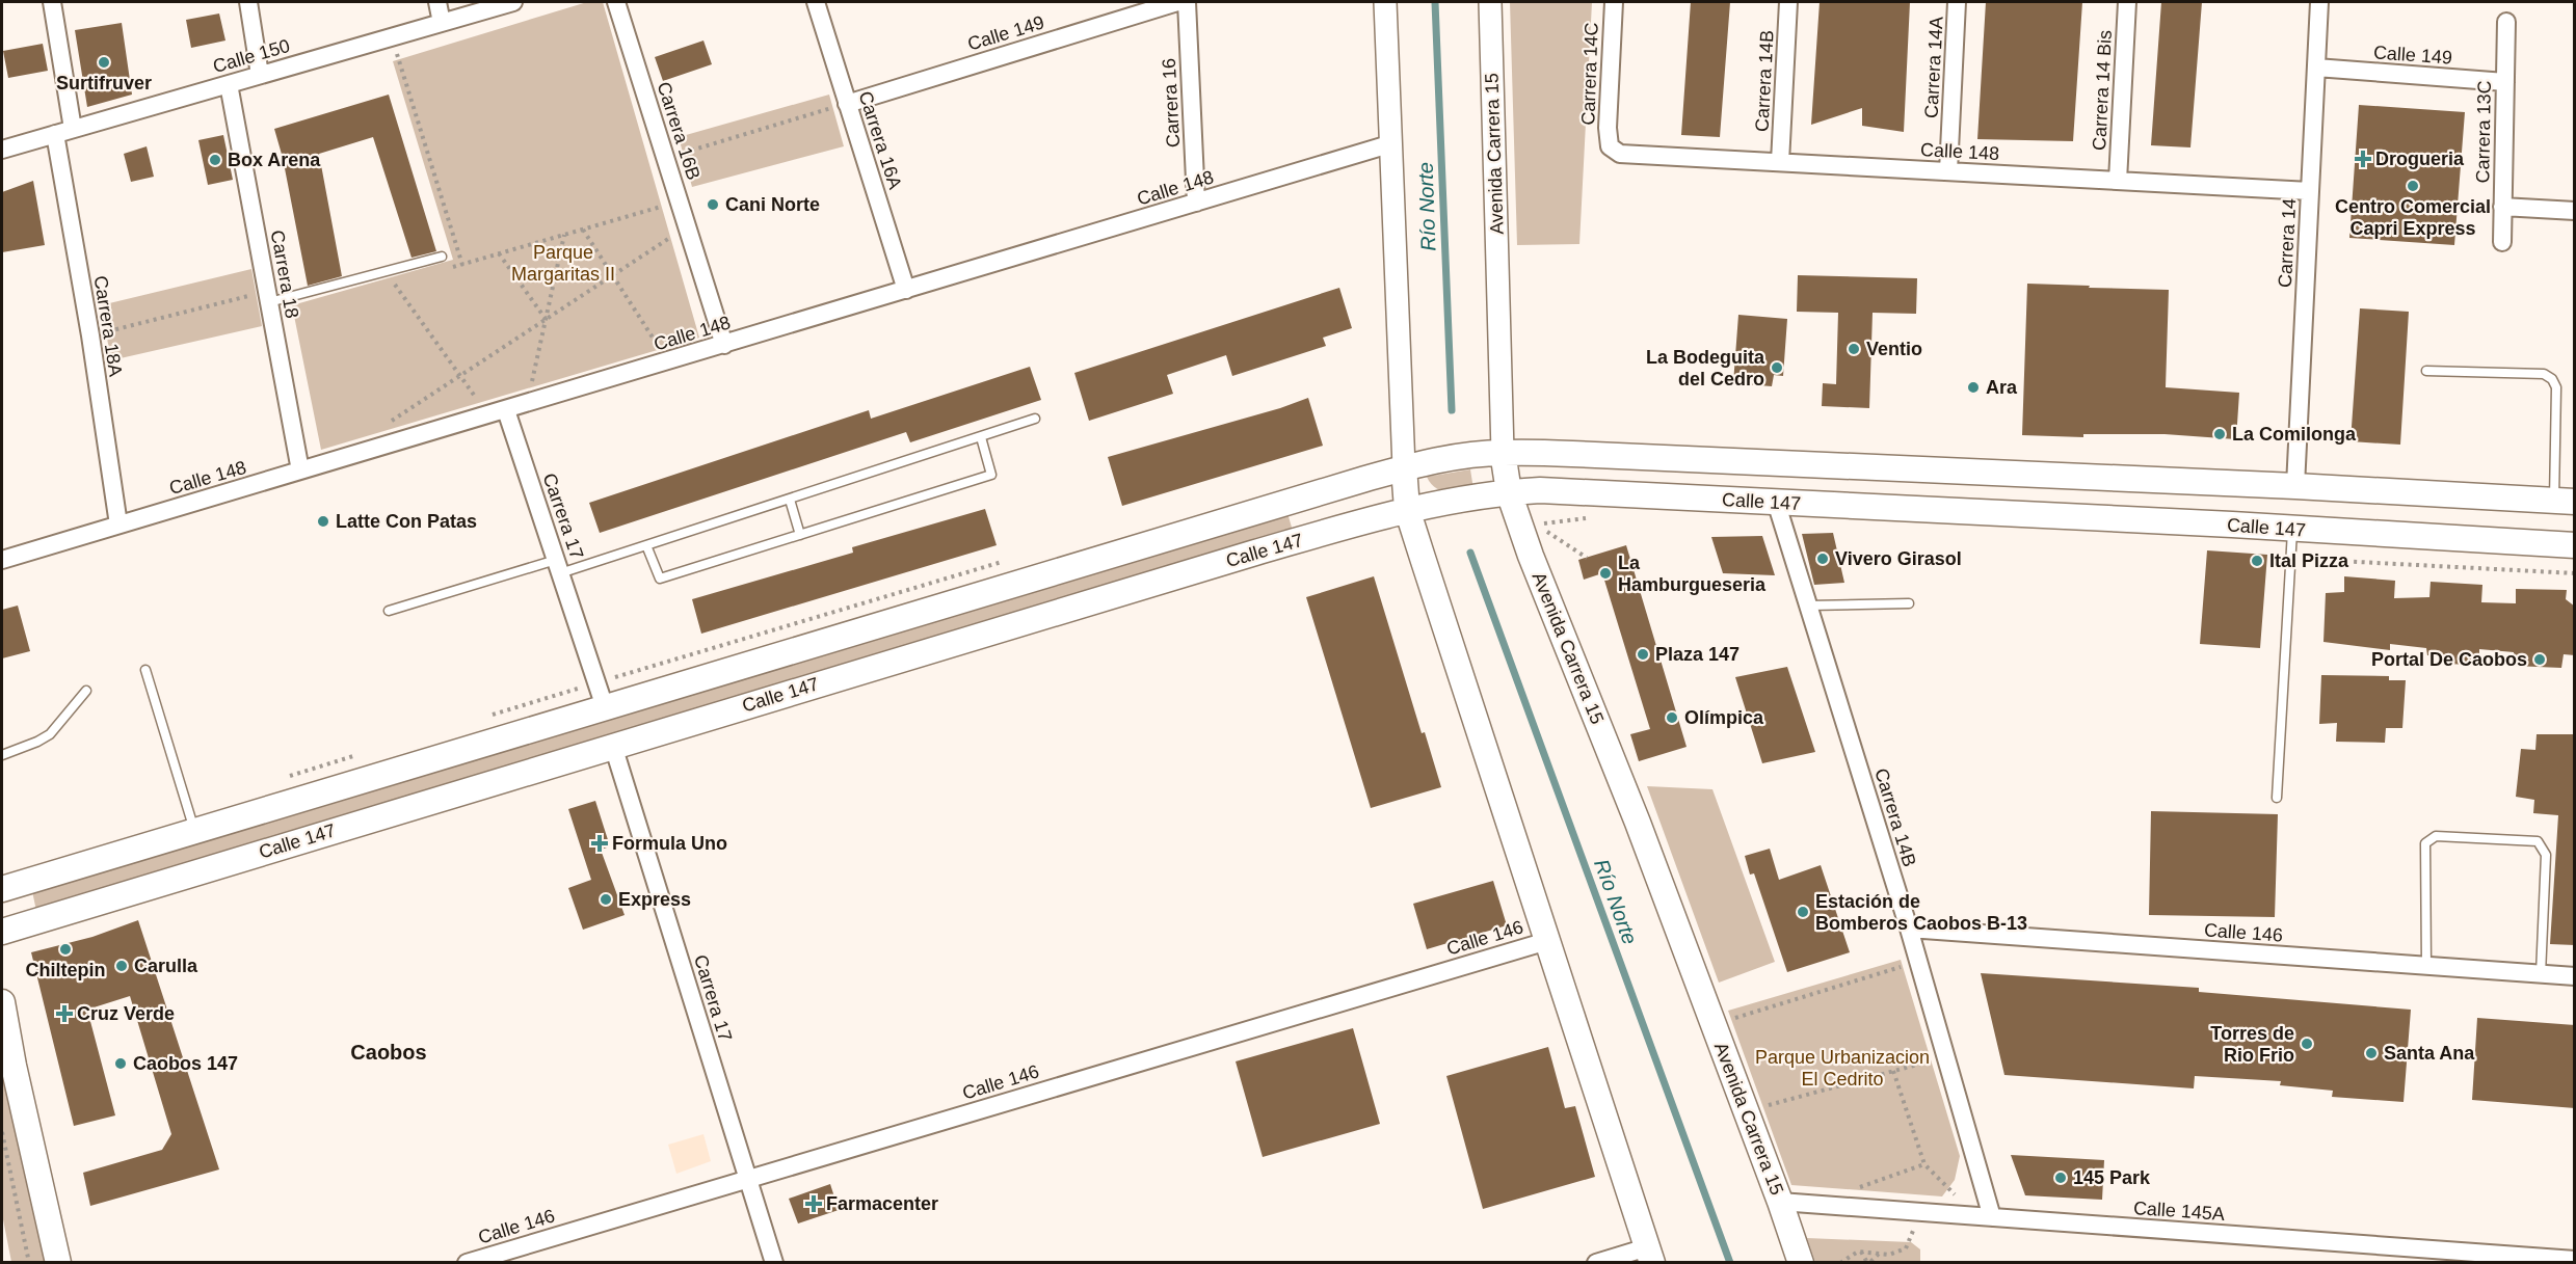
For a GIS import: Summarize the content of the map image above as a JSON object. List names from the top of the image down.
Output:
{
  "streets": {
    "main road": ["Avenida Carrera 15", "Calle 147"],
    "street": [
      "Calle 149",
      "Calle 150",
      "Carrera 14A",
      "Carrera 14C",
      "Carrera 14B",
      "Carrera 14 Bis",
      "Carrera 16",
      "Carrera 16B",
      "Carrera 13C",
      "Carrera 16A",
      "Calle 148",
      "Carrera 14",
      "Carrera 18",
      "Carrera 18A",
      "Carrera 17",
      "Calle 146",
      "Calle 145A"
    ]
  },
  "crossings": [
    ["Calle 149", "Carrera 13C"],
    ["Calle 149", "Carrera 16A"],
    ["Calle 149", "Carrera 14"],
    ["Calle 150", "Carrera 18"],
    ["Calle 150", "Carrera 18A"],
    ["Carrera 14A", "Calle 148"],
    ["Carrera 14C", "Calle 148"],
    ["Carrera 14B", "Calle 148"],
    ["Carrera 14B", "Calle 147"],
    ["Carrera 14B", "Calle 146"],
    ["Carrera 14B", "Calle 145A"],
    ["Carrera 14 Bis", "Calle 148"],
    ["Carrera 16", "Calle 148"],
    ["Carrera 16B", "Calle 148"],
    ["Carrera 16A", "Calle 148"],
    ["Calle 148", "Carrera 14"],
    ["Calle 148", "Carrera 18"],
    ["Calle 148", "Carrera 18A"],
    ["Calle 148", "Carrera 17"],
    ["Avenida Carrera 15", "Calle 147"],
    ["Avenida Carrera 15", "Calle 145A"],
    ["Carrera 14", "Calle 147"],
    ["Calle 147", "Carrera 17"],
    ["Carrera 17", "Calle 146"]
  ],
  "districts": ["Caobos"],
  "water": ["Río Norte"],
  "parks": ["Parque Margaritas II", "Parque Urbanizacion El Cedrito"],
  "places": {
    "other": [
      "Surtifruver",
      "Box Arena",
      "Centro Comercial Capri Express",
      "Cani Norte",
      "Ventio",
      "La Bodeguita del Cedro",
      "Ara",
      "La Comilonga",
      "Latte Con Patas",
      "Vivero Girasol",
      "Ital Pizza",
      "La Hamburgueseria",
      "Plaza 147",
      "Portal De Caobos",
      "Olímpica",
      "Express",
      "Estación de Bomberos Caobos B-13",
      "Chiltepin",
      "Carulla",
      "Torres de Rio Frio",
      "Santa Ana",
      "Caobos 147",
      "145 Park"
    ],
    "health": [
      "Drogueria",
      "Formula Uno",
      "Cruz Verde",
      "Farmacenter"
    ]
  }
}
